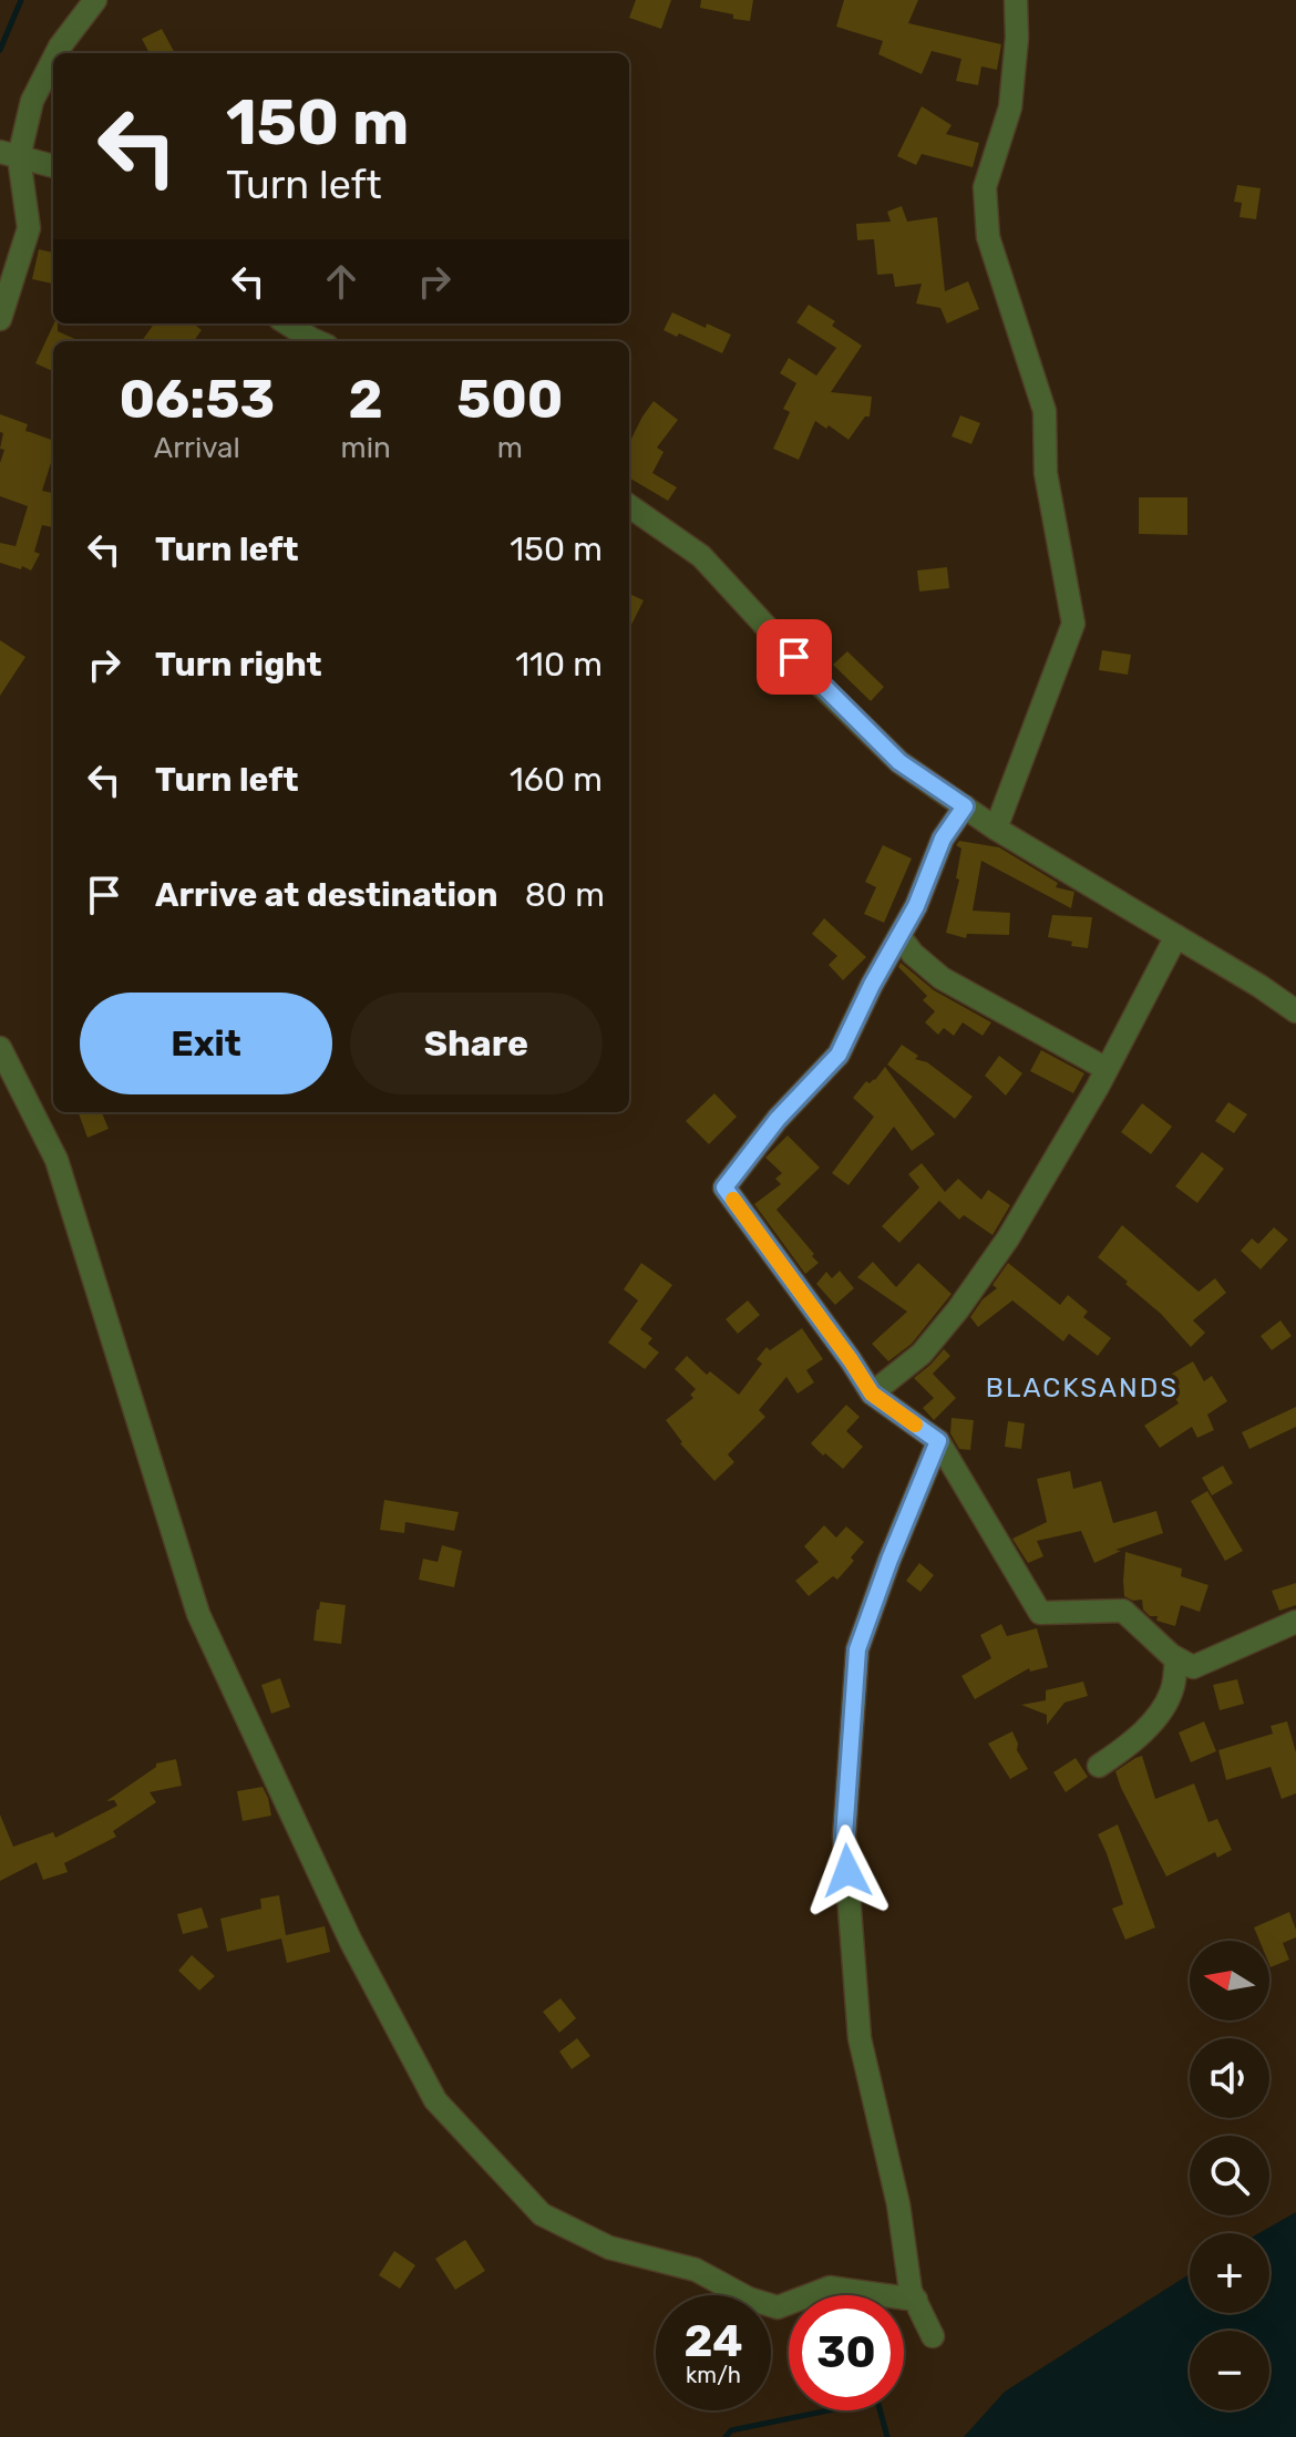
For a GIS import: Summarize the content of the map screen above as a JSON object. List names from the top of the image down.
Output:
{
  "districts": ["BLACKSANDS"],
  "north": "left",
  "page": {
    "turn": ["150 m", "Turn left"],
    "eta": [
      "06:53",
      "Arrival",
      "2",
      "min",
      "500",
      "m"
    ],
    "list": [
      {
        "name": "Turn left",
        "value": "150 m"
      },
      {
        "name": "Turn right",
        "value": "110 m"
      },
      {
        "name": "Turn left",
        "value": "160 m"
      },
      {
        "name": "Arrive at destination",
        "value": "80 m"
      }
    ],
    "buttons": ["Exit", "Share"],
    "map_buttons": ["+", "−"],
    "speed": "24 km/h",
    "limit": "30"
  }
}
